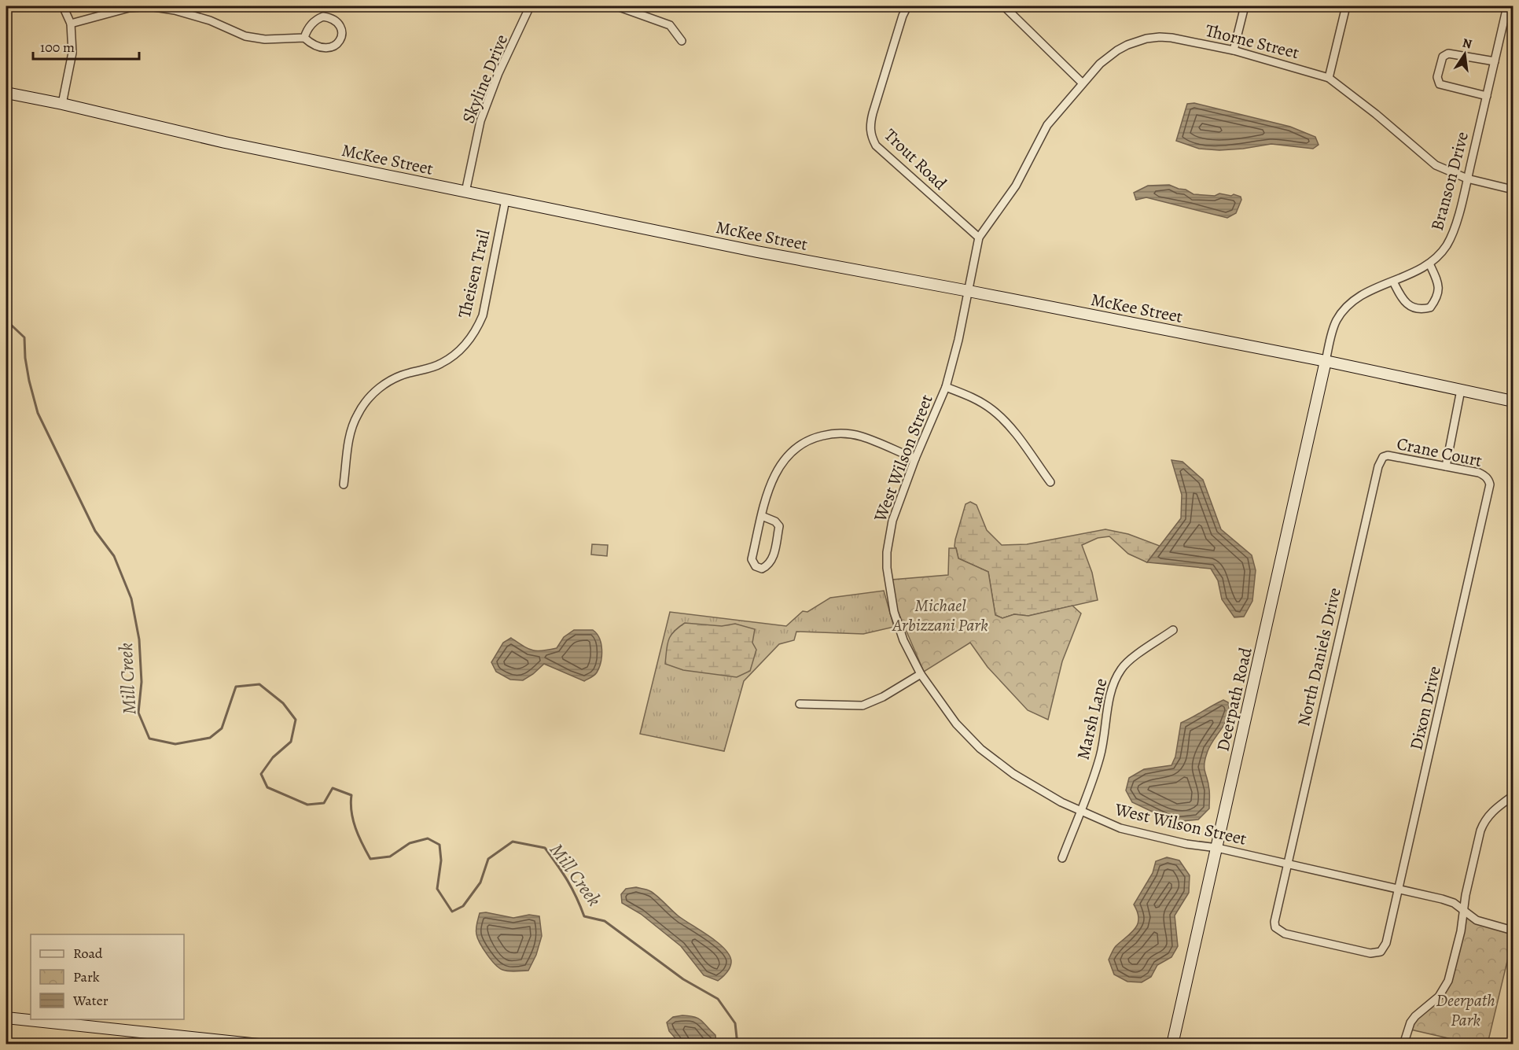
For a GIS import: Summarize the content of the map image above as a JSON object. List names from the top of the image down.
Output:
{
  "streets": {
    "street": [
      "Thorne Street",
      "Skyline Drive",
      "McKee Street",
      "Trout Road",
      "Branson Drive",
      "Theisen Trail",
      "Crane Court",
      "West Wilson Street",
      "North Daniels Drive",
      "Deerpath Road",
      "Dixon Drive",
      "Marsh Lane"
    ]
  },
  "crossings": [
    ["Thorne Street", "McKee Street"],
    ["Thorne Street", "Trout Road"],
    ["Thorne Street", "Branson Drive"],
    ["Thorne Street", "West Wilson Street"],
    ["Skyline Drive", "McKee Street"],
    ["McKee Street", "Branson Drive"],
    ["McKee Street", "Theisen Trail"],
    ["McKee Street", "West Wilson Street"],
    ["McKee Street", "Deerpath Road"],
    ["Branson Drive", "Deerpath Road"],
    ["Crane Court", "North Daniels Drive"],
    ["Crane Court", "Dixon Drive"],
    ["West Wilson Street", "North Daniels Drive"],
    ["West Wilson Street", "Deerpath Road"],
    ["West Wilson Street", "Dixon Drive"],
    ["West Wilson Street", "Marsh Lane"],
    ["North Daniels Drive", "Dixon Drive"]
  ],
  "water": ["Mill Creek"],
  "parks": ["Michael Arbizzani Park", "Deerpath Park"],
  "legend": ["Road", "Park", "Water"],
  "scale_bar": "100 m",
  "north": "top"
}
